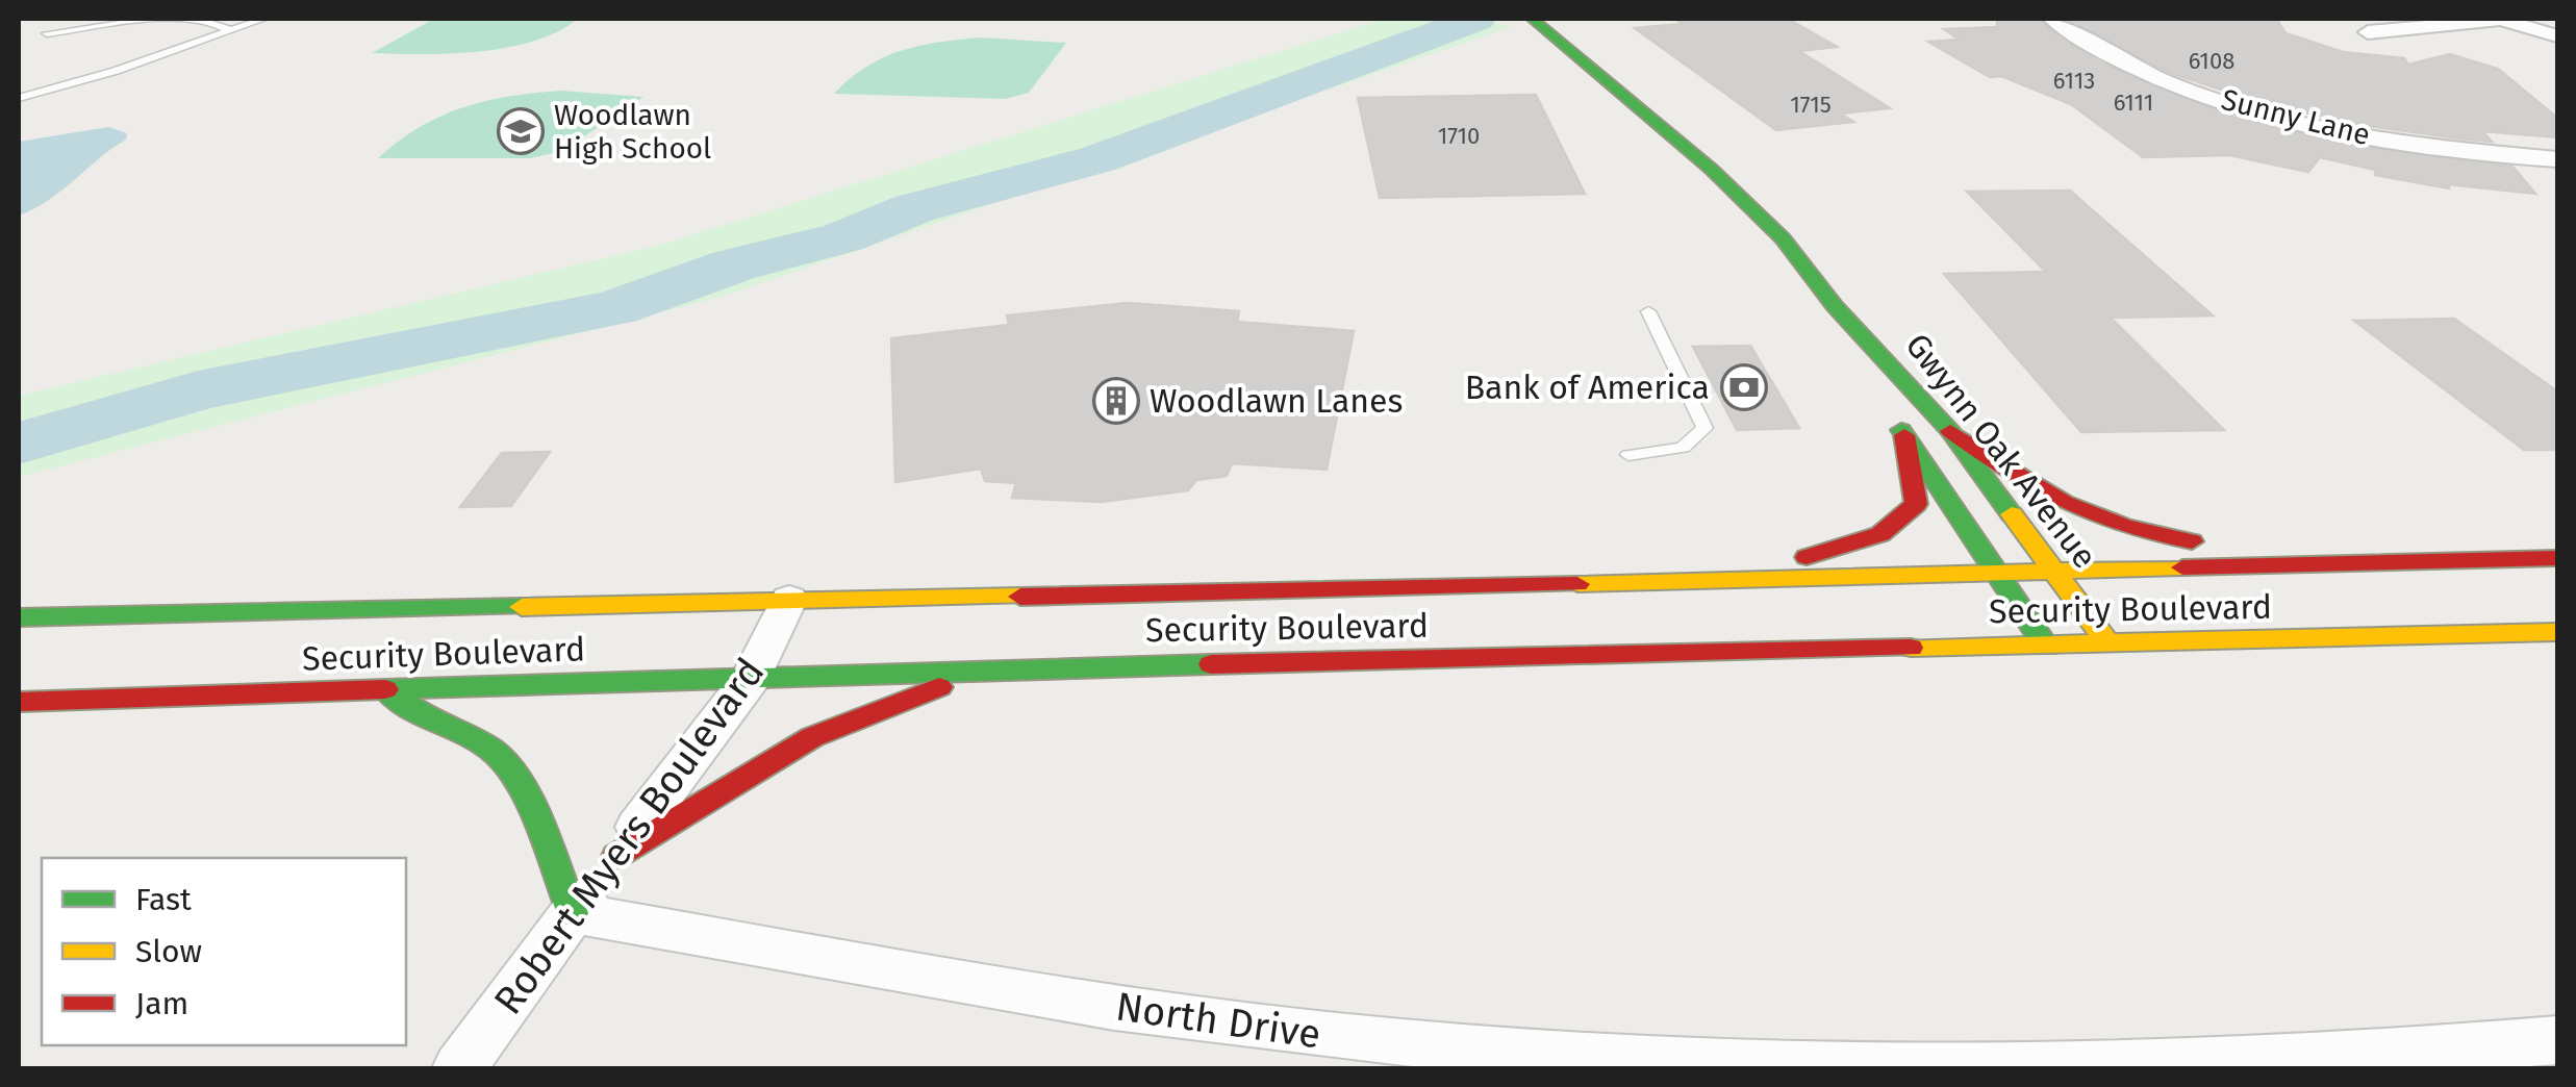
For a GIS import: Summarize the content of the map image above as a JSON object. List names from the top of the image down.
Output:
{
  "streets": {
    "main road": ["Gwynn Oak Avenue", "Security Boulevard"],
    "street": ["Sunny Lane", "Robert Myers Boulevard", "North Drive"]
  },
  "crossings": [
    ["Gwynn Oak Avenue", "Security Boulevard"],
    ["Security Boulevard", "Robert Myers Boulevard"],
    ["Robert Myers Boulevard", "North Drive"]
  ],
  "places": {
    "school or university": ["Woodlawn High School"],
    "bank": ["Bank of America"],
    "building": ["Woodlawn Lanes"]
  },
  "house_numbers": [
    "6108",
    "6113",
    "6111",
    "1715",
    "1710"
  ],
  "legend": ["Fast", "Slow", "Jam"]
}
